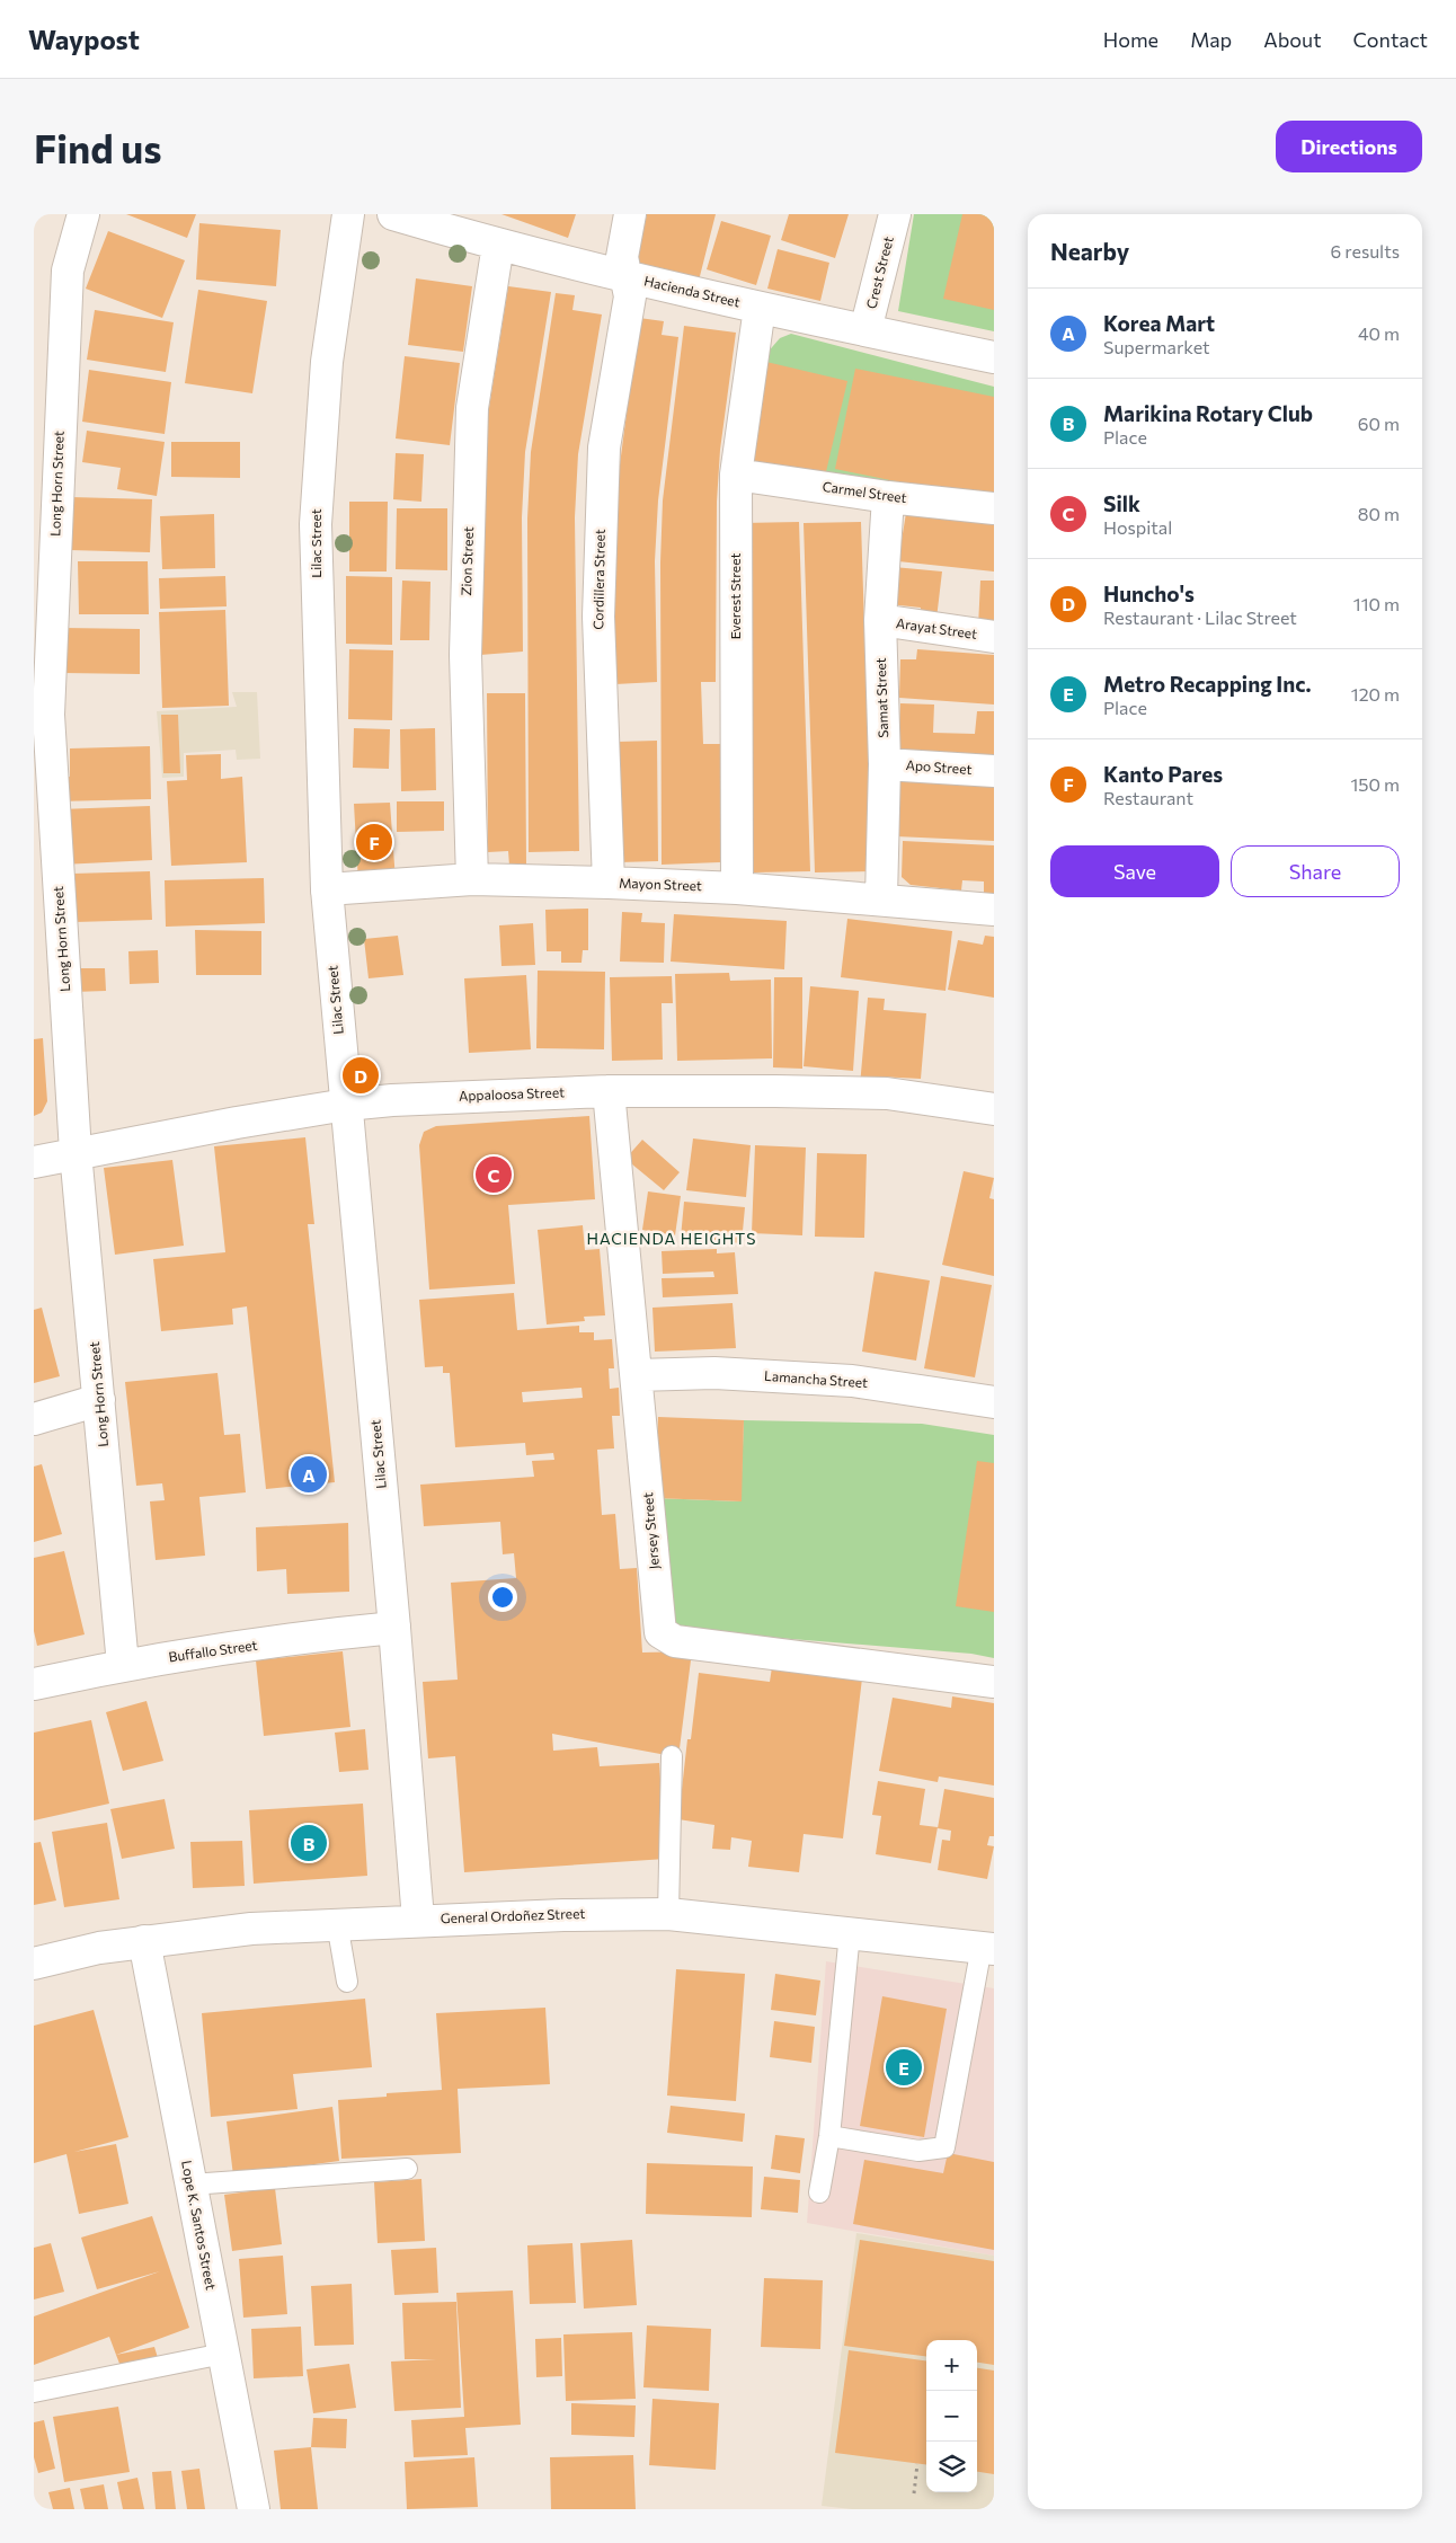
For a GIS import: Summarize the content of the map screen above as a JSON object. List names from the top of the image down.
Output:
{
  "streets": {
    "street": [
      "Crest Street",
      "Hacienda Street",
      "Long Horn Street",
      "Carmel Street",
      "Lilac Street",
      "Zion Street",
      "Cordillera Street",
      "Everest Street",
      "Arayat Street",
      "Samat Street",
      "Apo Street",
      "Mayon Street",
      "Appaloosa Street",
      "Lamancha Street",
      "Jersey Street",
      "Buffallo Street",
      "General Ordoñez Street",
      "Lope K. Santos Street"
    ]
  },
  "crossings": [
    ["Crest Street", "Hacienda Street"],
    ["Hacienda Street", "Zion Street"],
    ["Hacienda Street", "Cordillera Street"],
    ["Hacienda Street", "Everest Street"],
    ["Long Horn Street", "Appaloosa Street"],
    ["Long Horn Street", "Buffallo Street"],
    ["Carmel Street", "Everest Street"],
    ["Carmel Street", "Samat Street"],
    ["Lilac Street", "Mayon Street"],
    ["Lilac Street", "Appaloosa Street"],
    ["Lilac Street", "Buffallo Street"],
    ["Lilac Street", "General Ordoñez Street"],
    ["Zion Street", "Mayon Street"],
    ["Cordillera Street", "Mayon Street"],
    ["Everest Street", "Mayon Street"],
    ["Arayat Street", "Samat Street"],
    ["Samat Street", "Apo Street"],
    ["Samat Street", "Mayon Street"],
    ["Appaloosa Street", "Jersey Street"],
    ["Lamancha Street", "Jersey Street"],
    ["General Ordoñez Street", "Lope K. Santos Street"]
  ],
  "districts": ["HACIENDA HEIGHTS"],
  "page": {
    "header": "Waypost",
    "nav": [
      "Home",
      "Map",
      "About",
      "Contact"
    ],
    "buttons": [
      "Directions",
      ["Save", "Share"]
    ],
    "title": "Find us",
    "heading": ["Nearby", "6 results"],
    "list": [
      {
        "mark": "A",
        "name": "Korea Mart",
        "note": "Supermarket",
        "value": "40 m"
      },
      {
        "mark": "B",
        "name": "Marikina Rotary Club",
        "note": "Place",
        "value": "60 m"
      },
      {
        "mark": "C",
        "name": "Silk",
        "note": "Hospital",
        "value": "80 m"
      },
      {
        "mark": "D",
        "name": "Huncho's",
        "note": "Restaurant · Lilac Street",
        "value": "110 m"
      },
      {
        "mark": "E",
        "name": "Metro Recapping Inc.",
        "note": "Place",
        "value": "120 m"
      },
      {
        "mark": "F",
        "name": "Kanto Pares",
        "note": "Restaurant",
        "value": "150 m"
      }
    ],
    "pins": [
      "F",
      "D",
      "C",
      "A",
      "B",
      "E"
    ],
    "map_buttons": ["+", "−"]
  }
}
